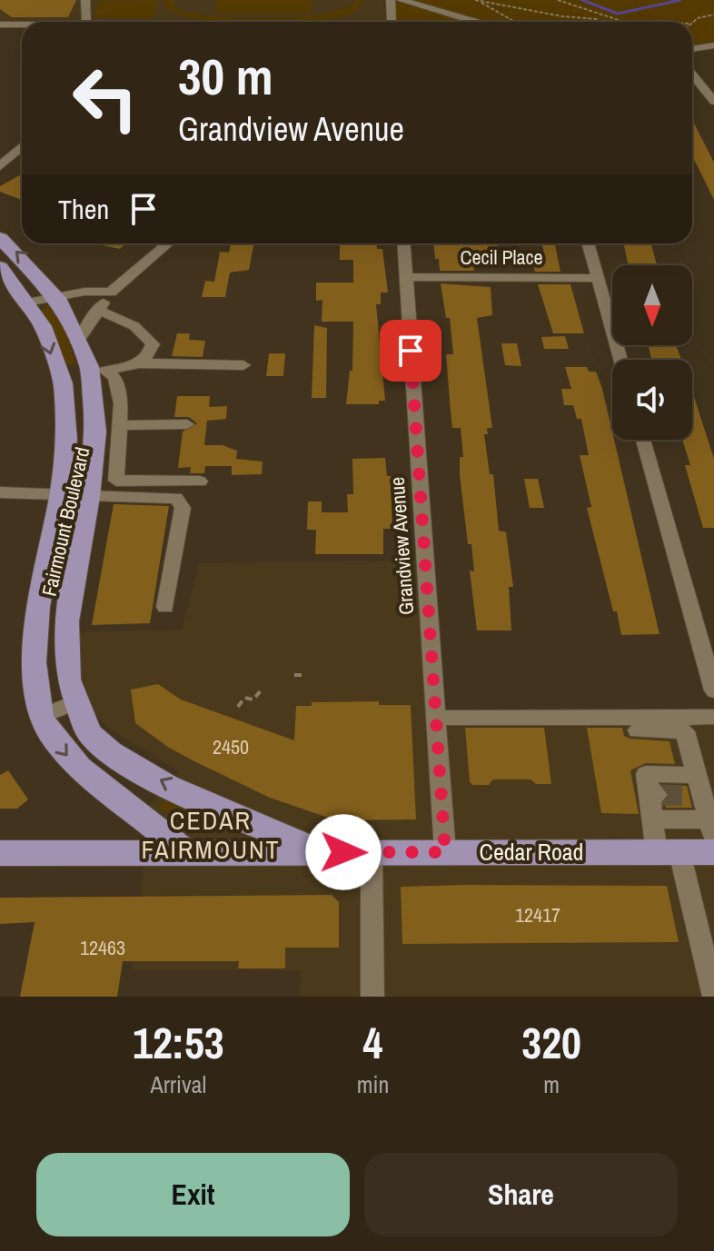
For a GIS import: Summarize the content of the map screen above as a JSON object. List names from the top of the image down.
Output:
{
  "streets": {
    "main road": ["Fairmount Boulevard", "Cedar Road"],
    "street": ["Cecil Place", "Grandview Avenue"]
  },
  "crossings": [
    ["Cecil Place", "Grandview Avenue"],
    ["Fairmount Boulevard", "Cedar Road"],
    ["Grandview Avenue", "Cedar Road"]
  ],
  "districts": ["CEDAR FAIRMOUNT"],
  "house_numbers": ["2450", "12417", "12463"],
  "north": "bottom",
  "page": {
    "turn": ["30 m", "Grandview Avenue"],
    "then": "Then",
    "eta": [
      "12:53",
      "Arrival",
      "4",
      "min",
      "320",
      "m"
    ],
    "buttons": ["Exit", "Share"]
  }
}
